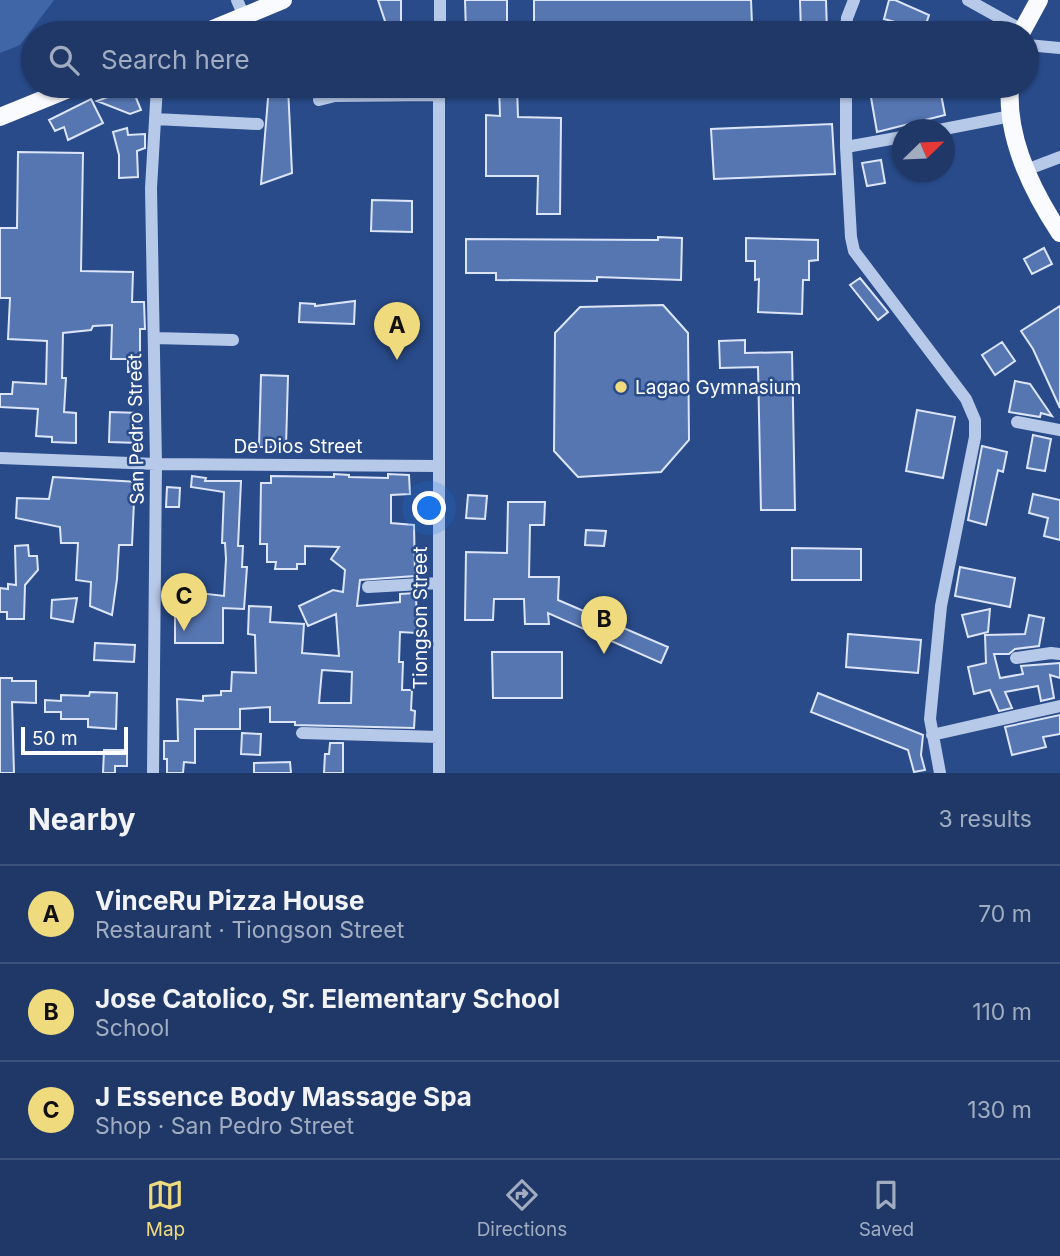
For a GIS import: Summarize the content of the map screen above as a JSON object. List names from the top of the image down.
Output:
{
  "streets": {
    "street": ["San Pedro Street", "De Dios Street", "Tiongson Street"]
  },
  "crossings": [
    ["San Pedro Street", "De Dios Street"],
    ["De Dios Street", "Tiongson Street"]
  ],
  "places": ["Lagao Gymnasium"],
  "scale_bar": "50 m",
  "north": "top right",
  "page": {
    "search": "Search here",
    "pins": ["A", "C", "B"],
    "scale": "50 m",
    "heading": ["Nearby", "3 results"],
    "list": [
      {
        "mark": "A",
        "name": "VinceRu Pizza House",
        "note": "Restaurant · Tiongson Street",
        "value": "70 m"
      },
      {
        "mark": "B",
        "name": "Jose Catolico, Sr. Elementary School",
        "note": "School",
        "value": "110 m"
      },
      {
        "mark": "C",
        "name": "J Essence Body Massage Spa",
        "note": "Shop · San Pedro Street",
        "value": "130 m"
      }
    ],
    "nav": ["Map", "Directions", "Saved"]
  }
}
